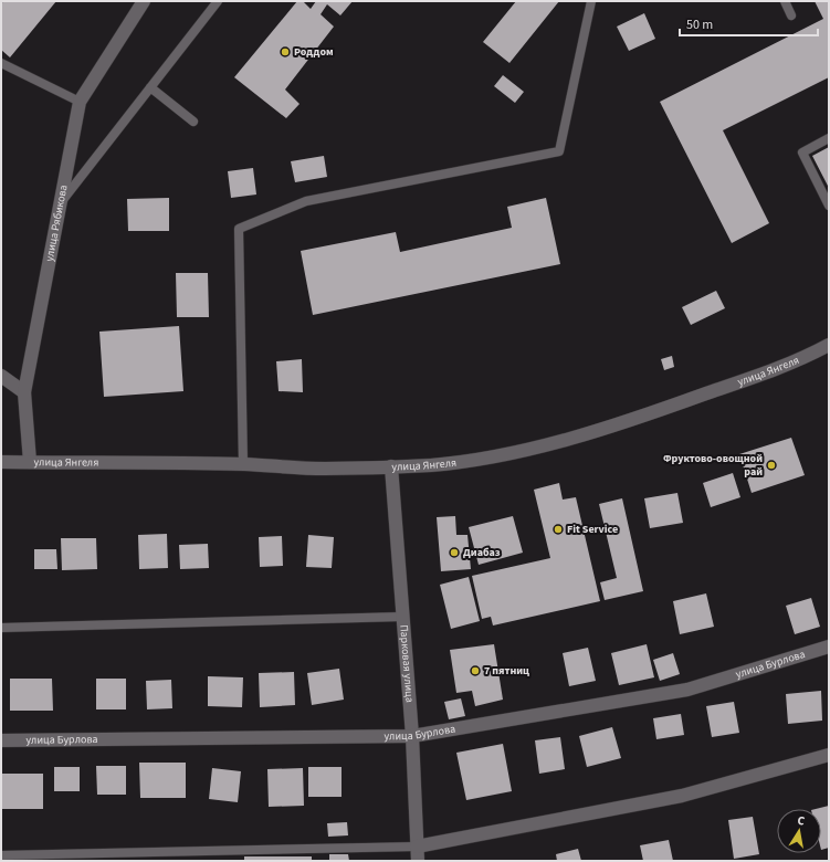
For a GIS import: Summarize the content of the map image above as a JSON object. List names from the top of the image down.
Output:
{
  "streets": {
    "street": [
      "улица Рябикова",
      "улица Янгеля",
      "Парковая улица",
      "улица Бурлова"
    ]
  },
  "crossings": [
    ["улица Рябикова", "улица Янгеля"],
    ["улица Янгеля", "Парковая улица"],
    ["Парковая улица", "улица Бурлова"]
  ],
  "places": [
    "Роддом",
    "Фруктово-овощной рай",
    "Fit Service",
    "Диабаз",
    "7 пятниц"
  ],
  "scale_bar": "50 m",
  "north": "top"
}
